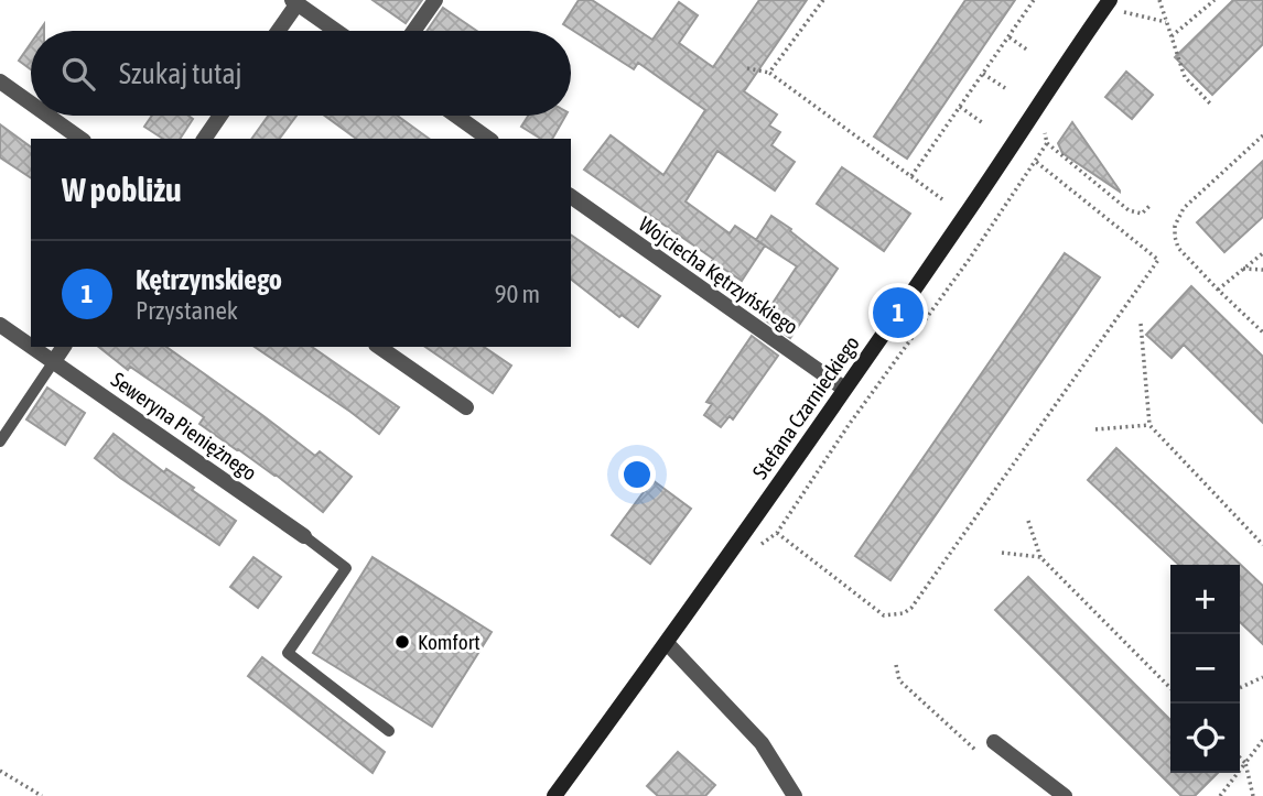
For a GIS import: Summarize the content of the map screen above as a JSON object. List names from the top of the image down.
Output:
{
  "streets": {
    "street": ["Wojciecha Kętrzyńskiego", "Stefana Czarnieckiego", "Seweryna Pieniężnego"]
  },
  "crossings": [
    ["Wojciecha Kętrzyńskiego", "Stefana Czarnieckiego"]
  ],
  "places": ["Komfort"],
  "page": {
    "search": "Szukaj tutaj",
    "heading": "W pobliżu",
    "list": [
      {
        "mark": "1",
        "name": "Kętrzynskiego",
        "note": "Przystanek",
        "value": "90 m"
      }
    ],
    "pins": "1",
    "map_buttons": ["+", "−"]
  }
}
